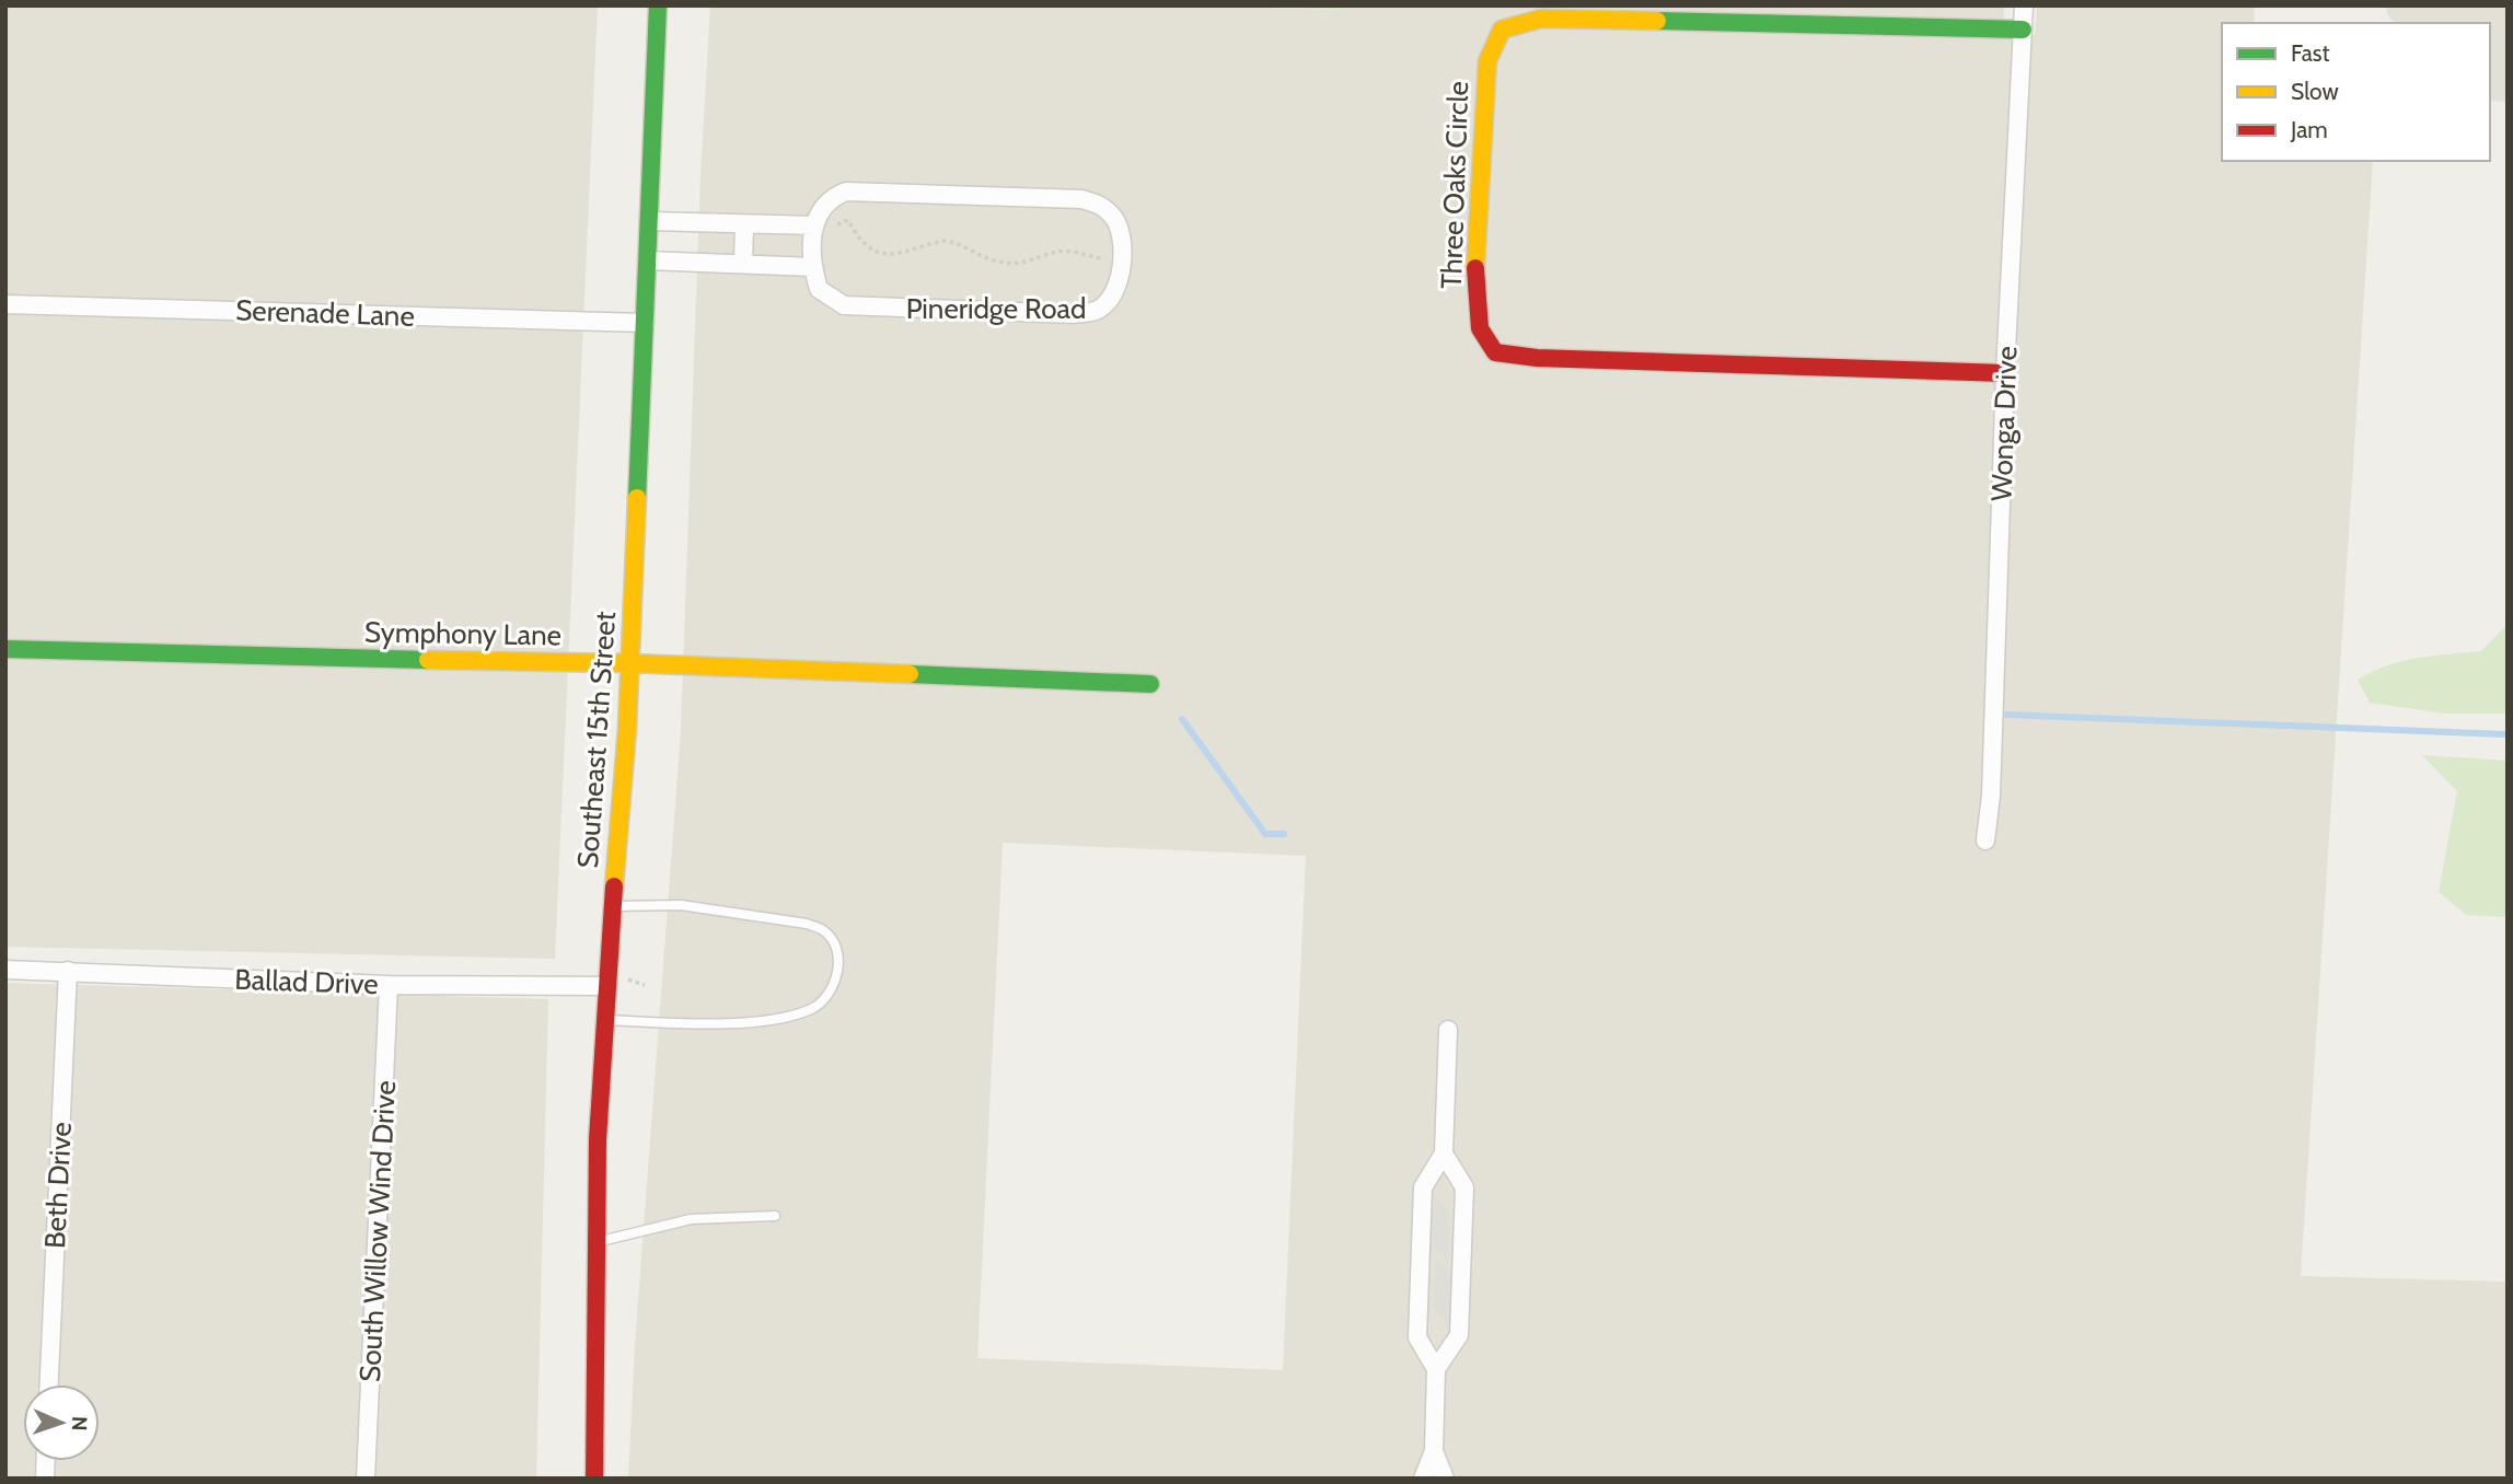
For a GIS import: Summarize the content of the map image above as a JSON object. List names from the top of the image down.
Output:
{
  "streets": {
    "street": [
      "Three Oaks Circle",
      "Pineridge Road",
      "Serenade Lane",
      "Wonga Drive",
      "Symphony Lane",
      "Southeast 15th Street",
      "Ballad Drive",
      "Beth Drive",
      "South Willow Wind Drive"
    ]
  },
  "crossings": [
    ["Three Oaks Circle", "Wonga Drive"],
    ["Serenade Lane", "Southeast 15th Street"],
    ["Symphony Lane", "Southeast 15th Street"],
    ["Southeast 15th Street", "Ballad Drive"],
    ["Ballad Drive", "Beth Drive"],
    ["Ballad Drive", "South Willow Wind Drive"]
  ],
  "legend": ["Fast", "Slow", "Jam"],
  "north": "right"
}
